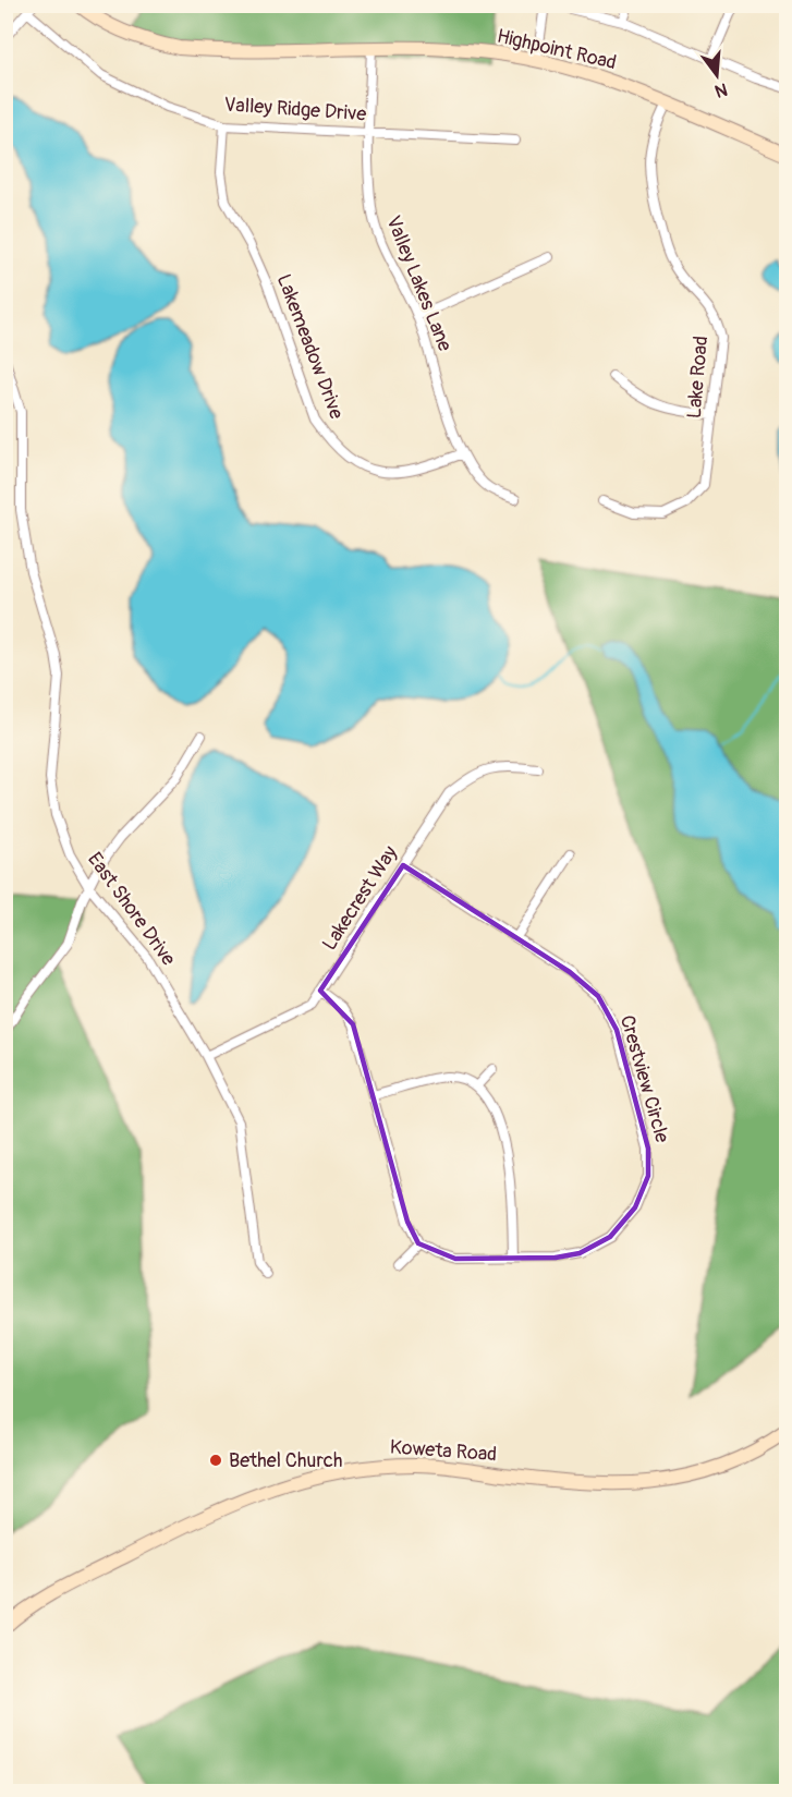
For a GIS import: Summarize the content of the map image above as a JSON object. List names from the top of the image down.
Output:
{
  "streets": {
    "street": [
      "Highpoint Road",
      "Valley Ridge Drive",
      "Valley Lakes Lane",
      "Lakemeadow Drive",
      "Lake Road",
      "Lakecrest Way",
      "East Shore Drive",
      "Crestview Circle",
      "Koweta Road"
    ]
  },
  "crossings": [
    ["Highpoint Road", "Valley Lakes Lane"],
    ["Highpoint Road", "Lake Road"],
    ["Valley Ridge Drive", "Valley Lakes Lane"],
    ["Valley Ridge Drive", "Lakemeadow Drive"],
    ["Valley Lakes Lane", "Lakemeadow Drive"],
    ["Lakecrest Way", "East Shore Drive"],
    ["Lakecrest Way", "Crestview Circle"]
  ],
  "places": ["Bethel Church"],
  "north": "bottom"
}
